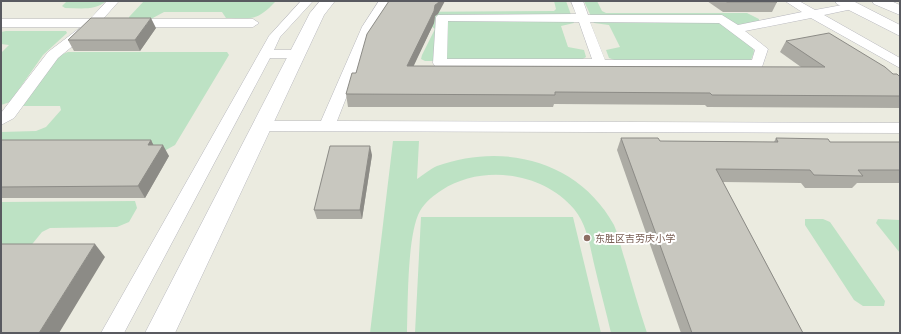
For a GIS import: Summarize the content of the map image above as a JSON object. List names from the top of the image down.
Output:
{
  "places": ["东胜区吉劳庆小学"]
}
